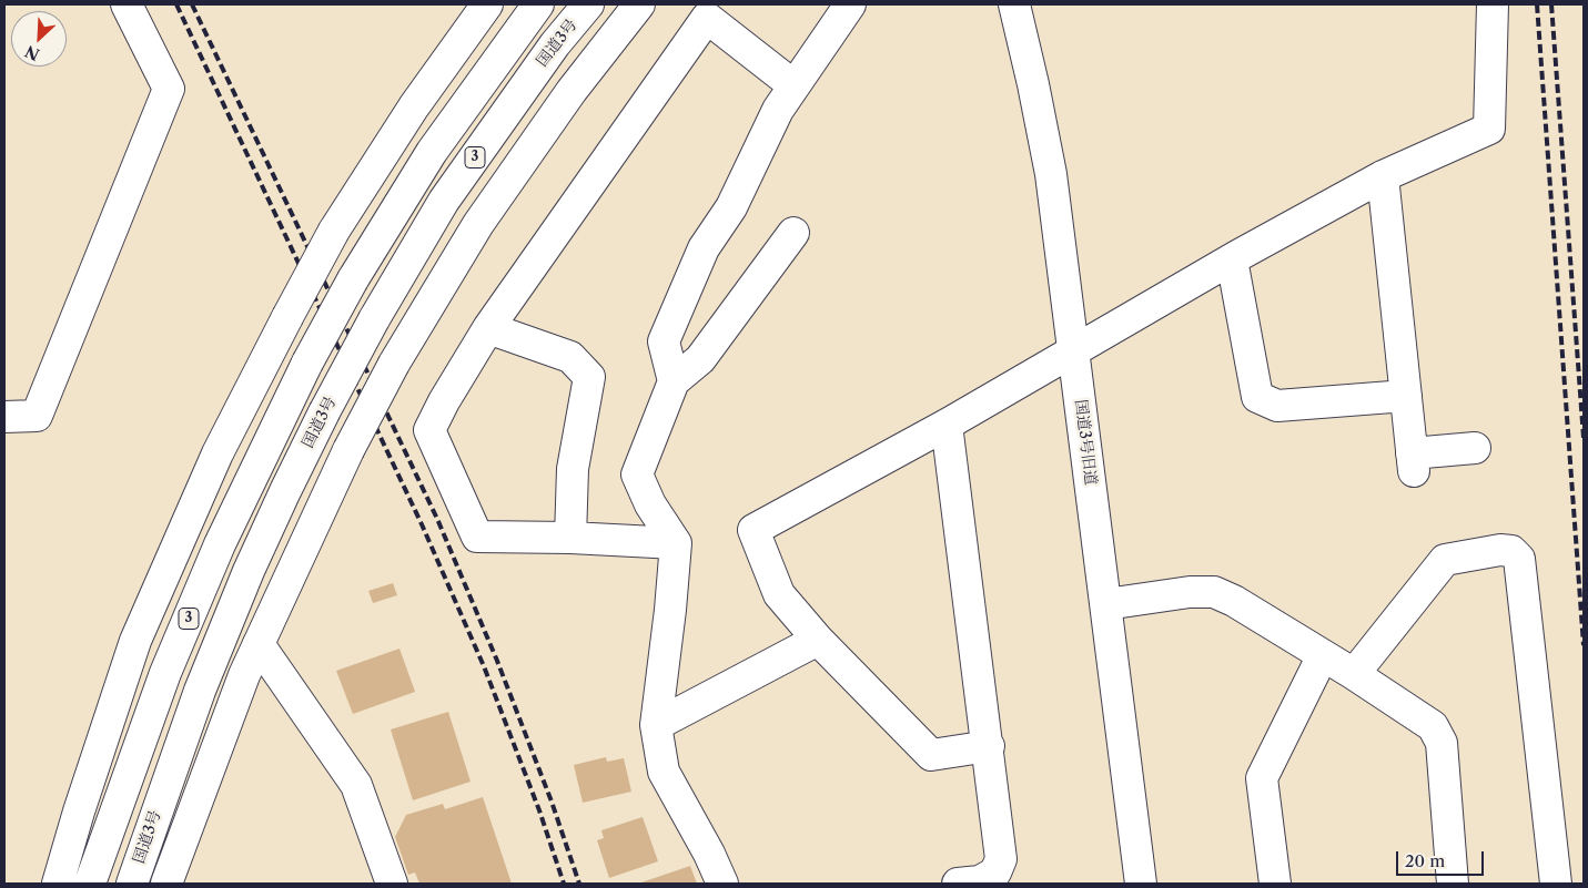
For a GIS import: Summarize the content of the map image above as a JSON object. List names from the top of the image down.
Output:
{
  "streets": {
    "main road": ["国道3号", "3", "国道3号旧道"]
  },
  "scale_bar": "20 m",
  "north": "bottom left"
}
